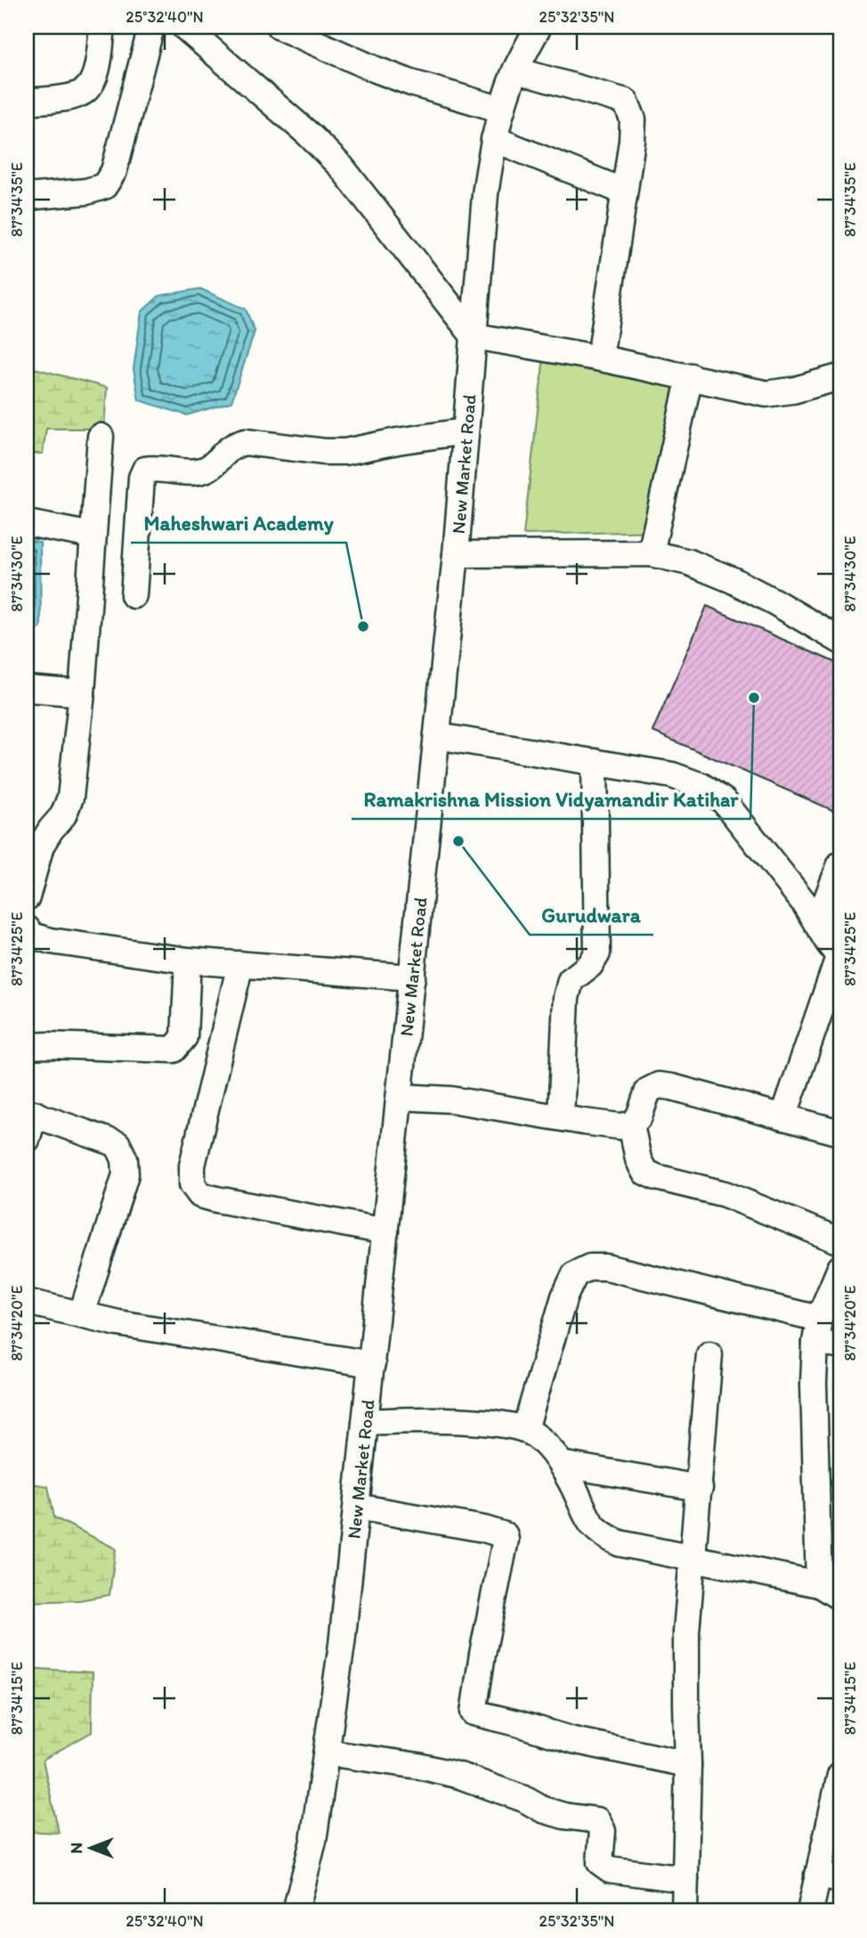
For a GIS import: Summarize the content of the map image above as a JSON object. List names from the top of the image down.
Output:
{
  "streets": {
    "street": ["New Market Road"]
  },
  "places": ["Maheshwari Academy", "Ramakrishna Mission Vidyamandir Katihar", "Gurudwara"],
  "north": "left",
  "coordinates": [
    "25°32'40\"N",
    "25°32'35\"N",
    "87°34'35\"E",
    "87°34'30\"E",
    "87°34'25\"E",
    "87°34'20\"E",
    "87°34'15\"E"
  ]
}
